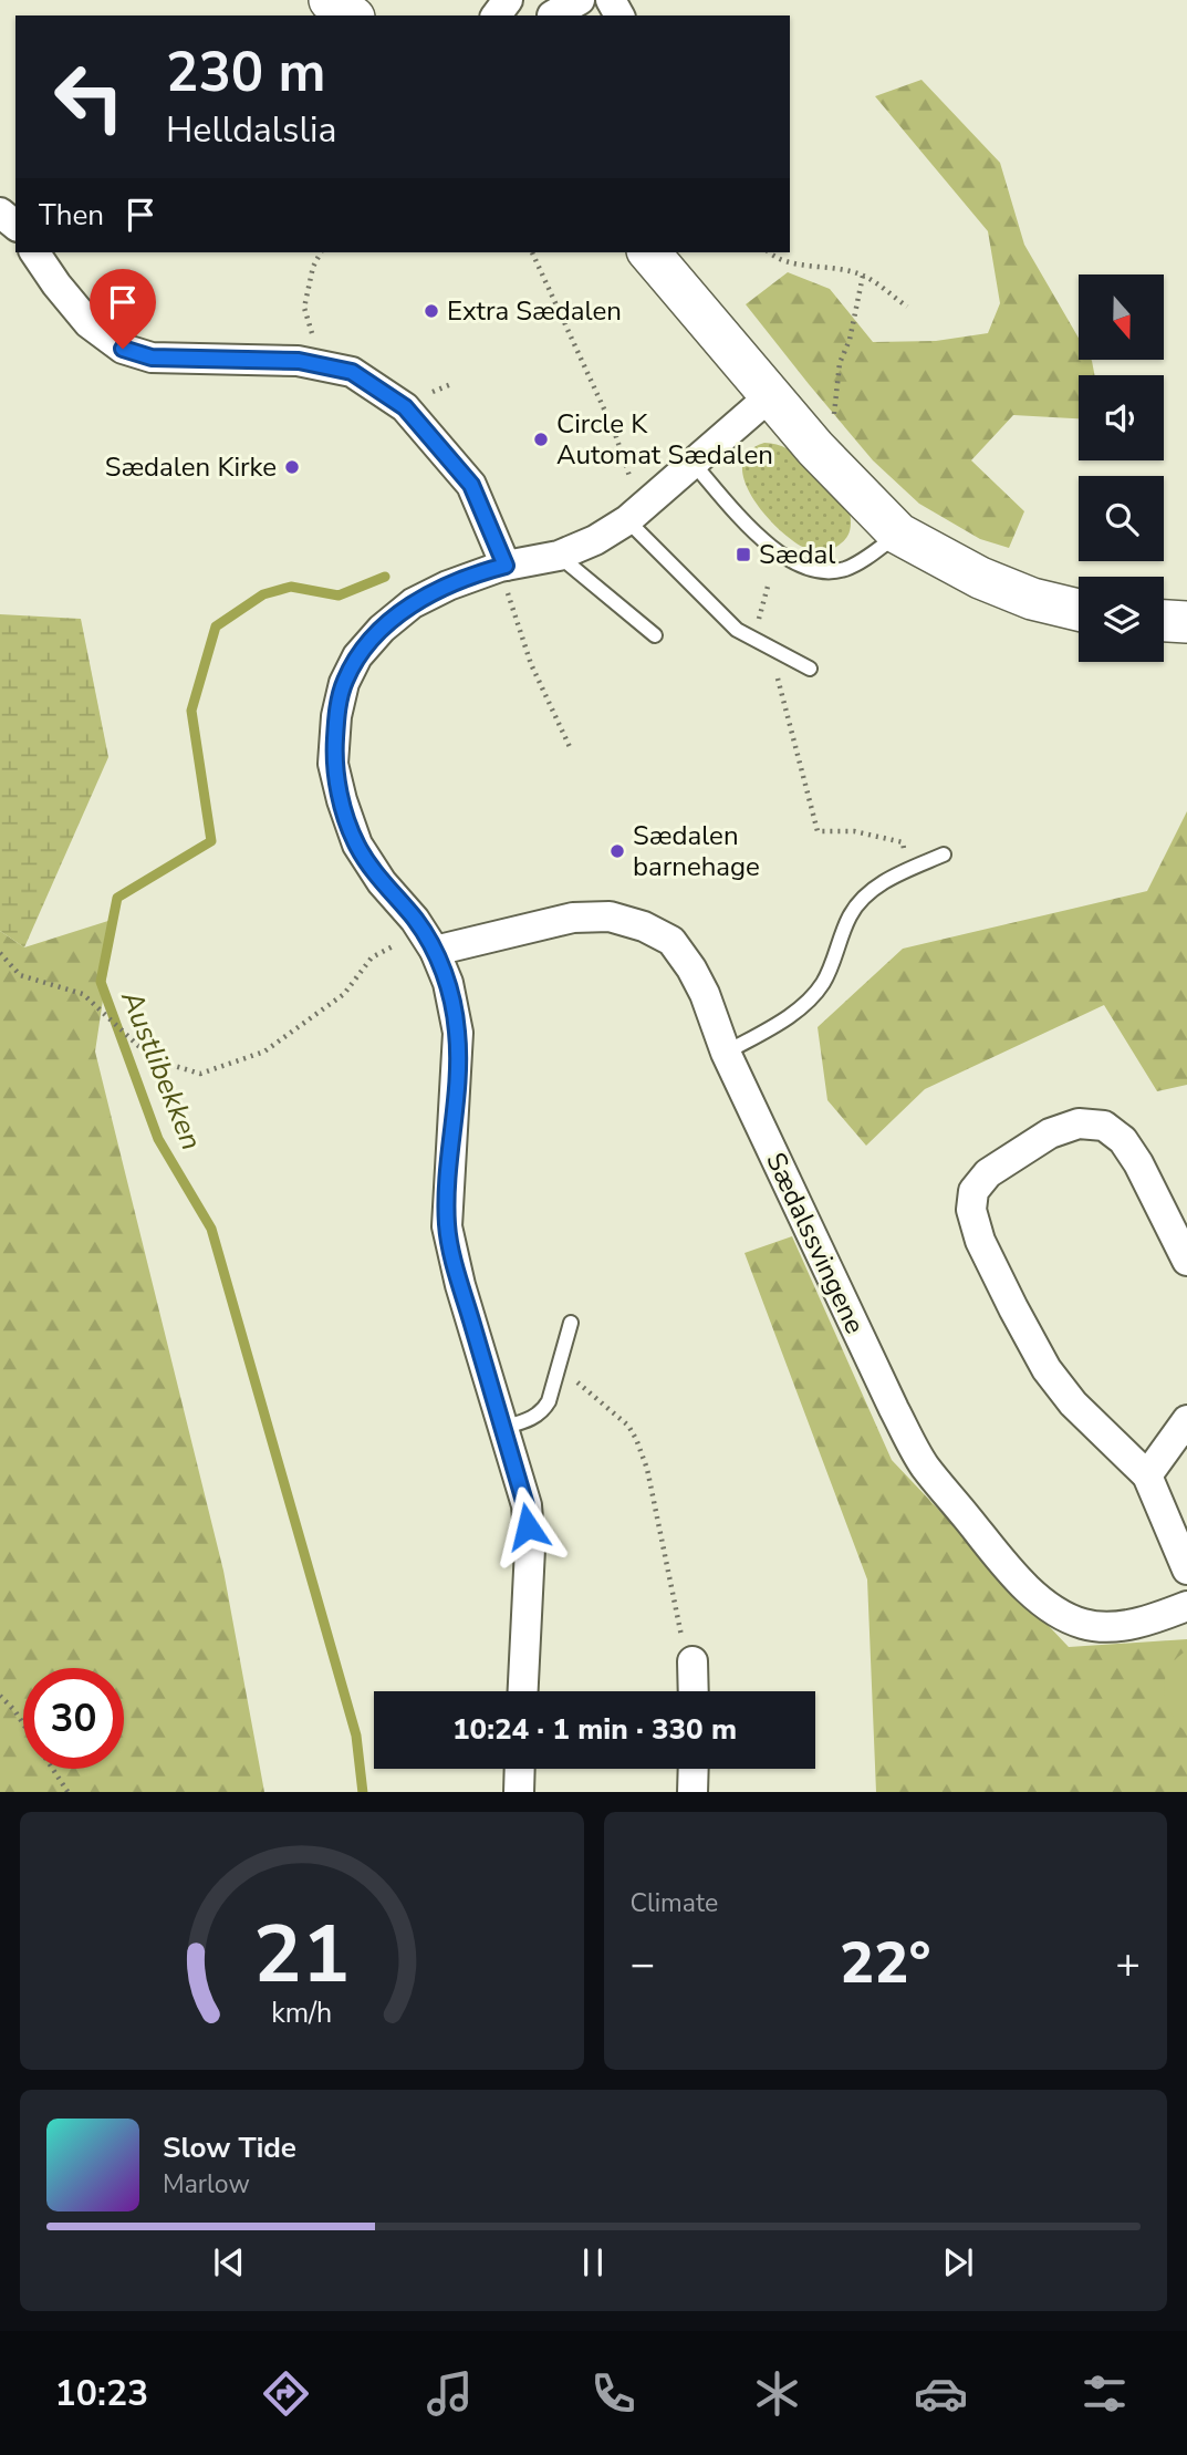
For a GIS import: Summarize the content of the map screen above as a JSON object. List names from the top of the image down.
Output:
{
  "streets": {
    "street": ["Sædalssvingene"]
  },
  "water": ["Austlibekken"],
  "places": {
    "other": [
      "Extra Sædalen",
      "Circle K Automat Sædalen",
      "Sædalen Kirke",
      "Sædalen barnehage"
    ],
    "transit": ["Sædal"]
  },
  "north": "bottom",
  "page": {
    "turn": ["230 m", "Helldalslia"],
    "then": "Then",
    "limit": "30",
    "trip": "10:24 · 1 min · 330 m",
    "tile": "Climate",
    "heat": ["−", "22°", "+"],
    "song": ["Slow Tide", "Marlow"],
    "tabs": "10:23",
    "gauge": ["21", "km/h"]
  }
}
